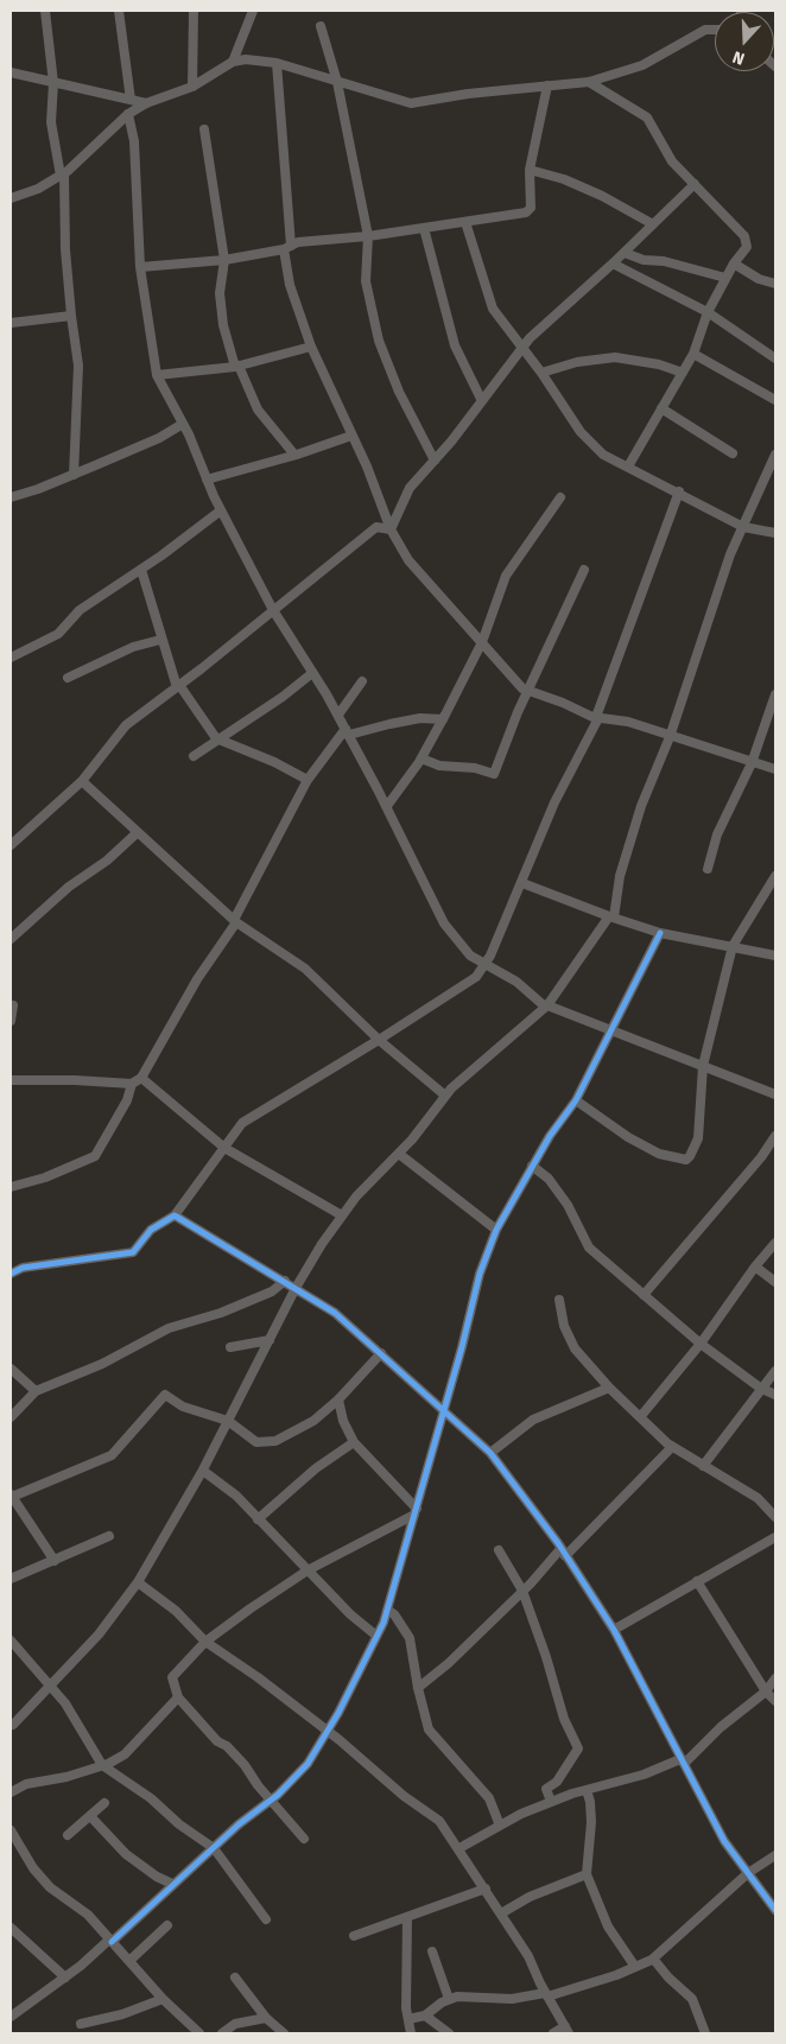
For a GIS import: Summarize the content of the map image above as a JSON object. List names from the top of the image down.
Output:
{
  "north": "bottom"
}
